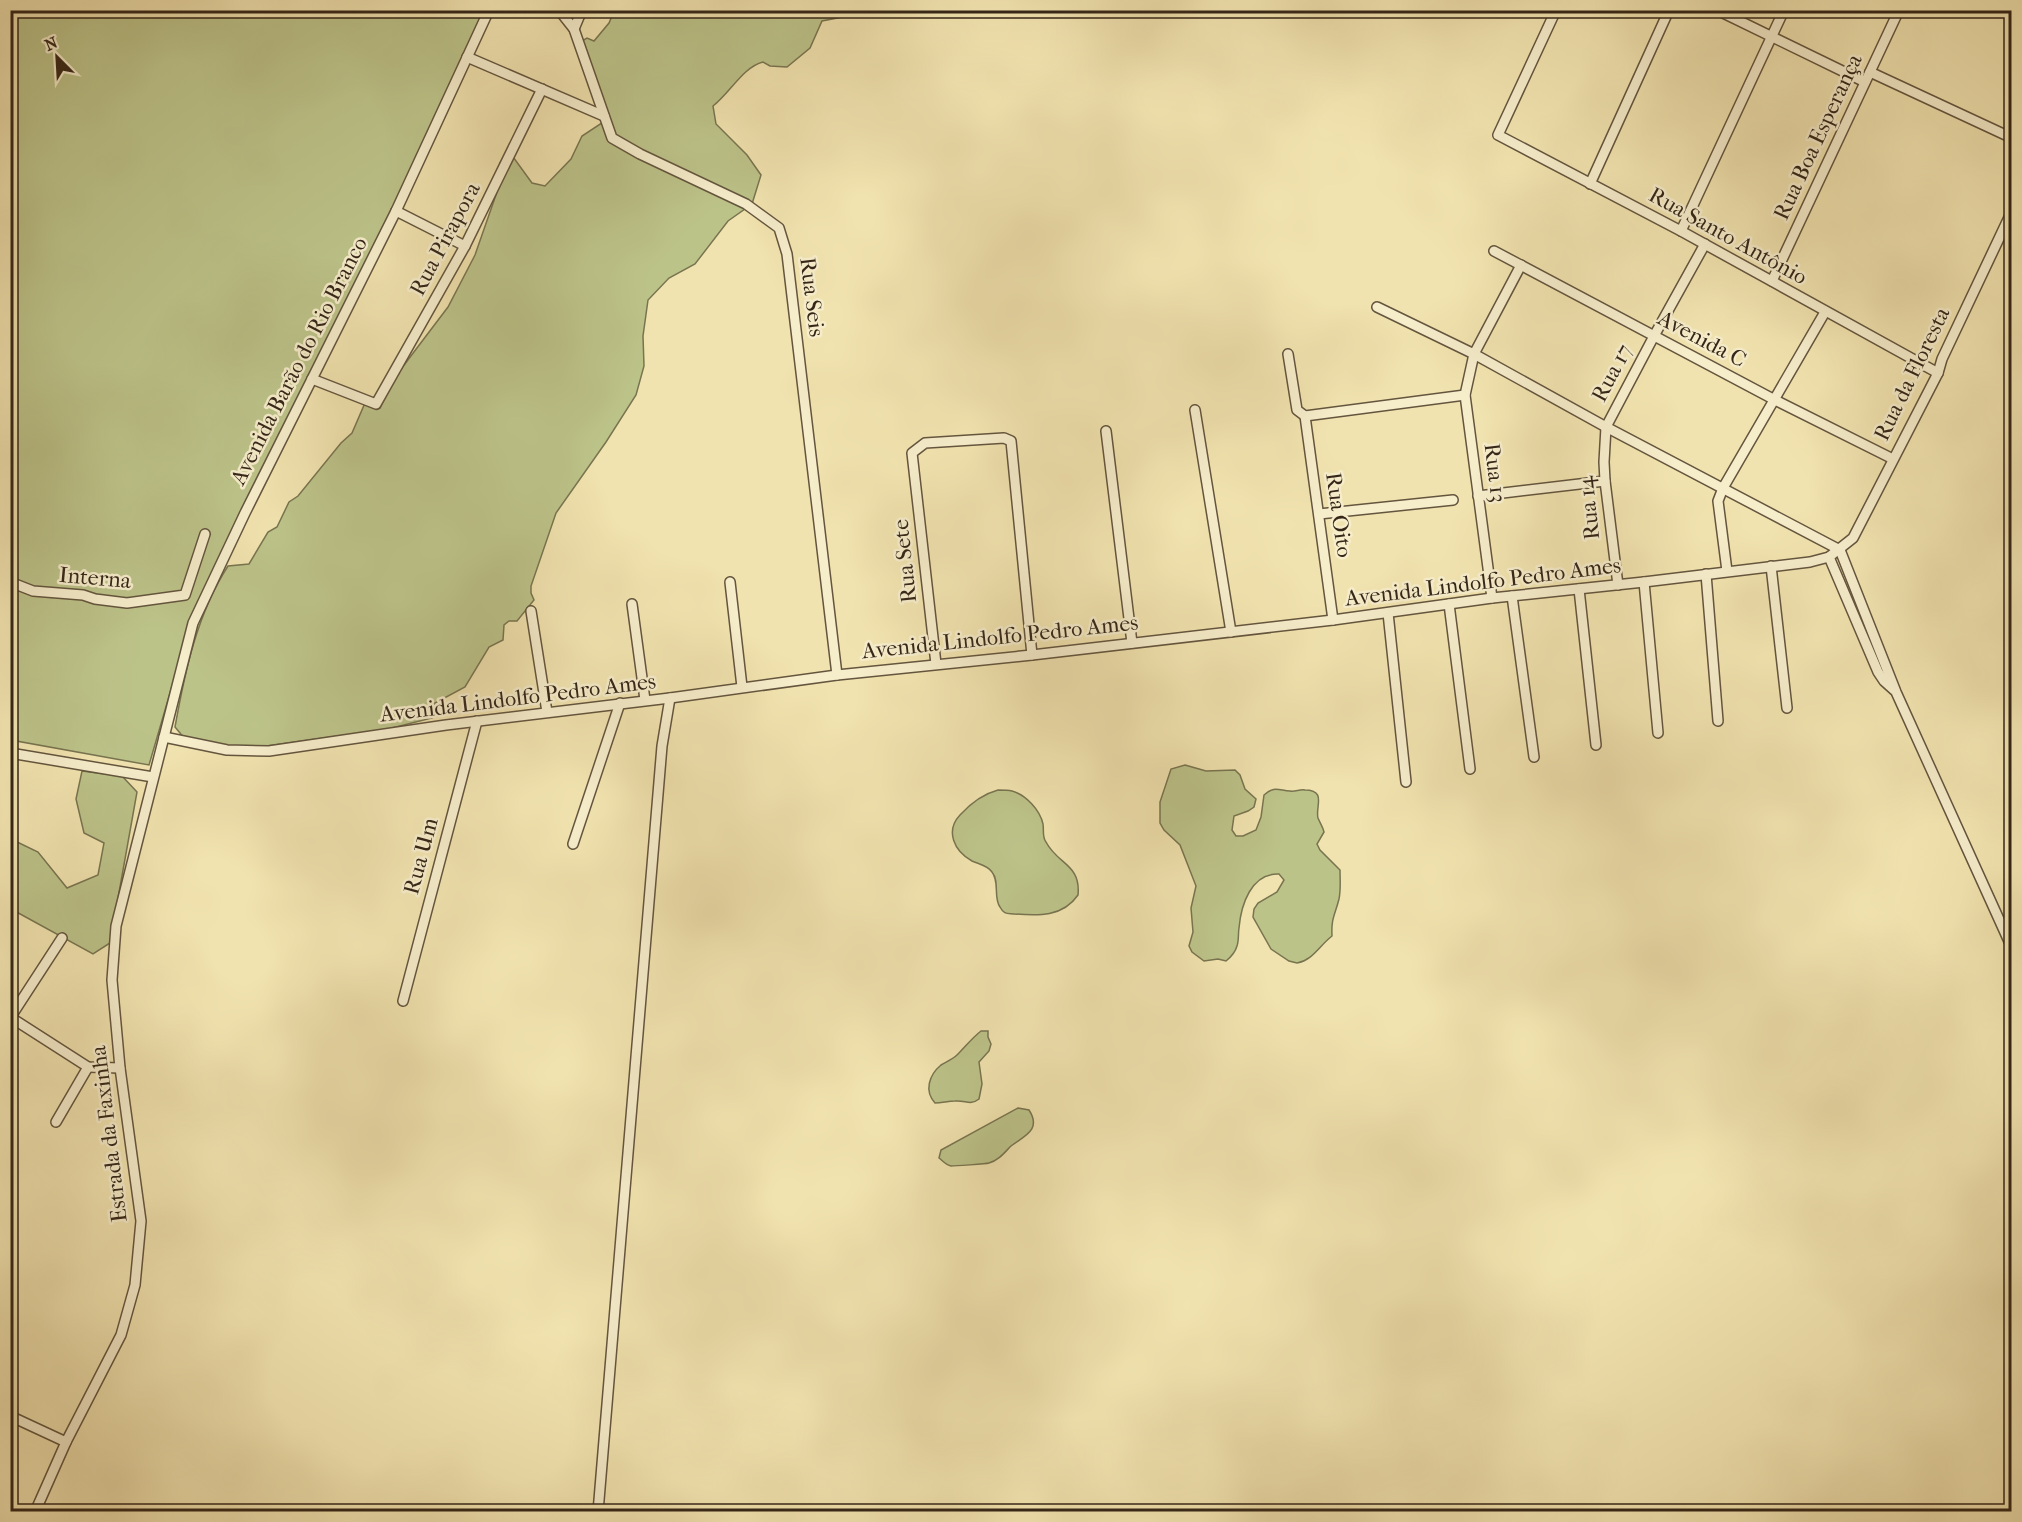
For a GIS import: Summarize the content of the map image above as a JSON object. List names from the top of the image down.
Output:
{
  "streets": {
    "street": [
      "Rua Boa Esperança",
      "Rua Santo Antônio",
      "Rua Pirapora",
      "Rua Seis",
      "Avenida C",
      "Avenida Barão do Rio Branco",
      "Rua 17",
      "Rua da Floresta",
      "Rua 13",
      "Rua 14",
      "Rua Oito",
      "Rua Sete",
      "Interna",
      "Avenida Lindolfo Pedro Ames",
      "Rua Um",
      "Estrada da Faxinha"
    ]
  },
  "crossings": [
    ["Rua Boa Esperança", "Rua Santo Antônio"],
    ["Rua Santo Antônio", "Rua 17"],
    ["Rua Santo Antônio", "Rua da Floresta"],
    ["Rua Pirapora", "Avenida Barão do Rio Branco"],
    ["Rua Seis", "Avenida Lindolfo Pedro Ames"],
    ["Avenida C", "Rua 17"],
    ["Avenida C", "Rua da Floresta"],
    ["Avenida C", "Rua 13"],
    ["Avenida Barão do Rio Branco", "Avenida Lindolfo Pedro Ames"],
    ["Avenida Barão do Rio Branco", "Estrada da Faxinha"],
    ["Rua 17", "Rua 14"],
    ["Rua da Floresta", "Avenida Lindolfo Pedro Ames"],
    ["Rua 13", "Avenida Lindolfo Pedro Ames"],
    ["Rua 14", "Avenida Lindolfo Pedro Ames"],
    ["Rua Oito", "Avenida Lindolfo Pedro Ames"],
    ["Rua Sete", "Avenida Lindolfo Pedro Ames"],
    ["Avenida Lindolfo Pedro Ames", "Rua Um"],
    ["Avenida Lindolfo Pedro Ames", "Estrada da Faxinha"]
  ],
  "north": "top left"
}
